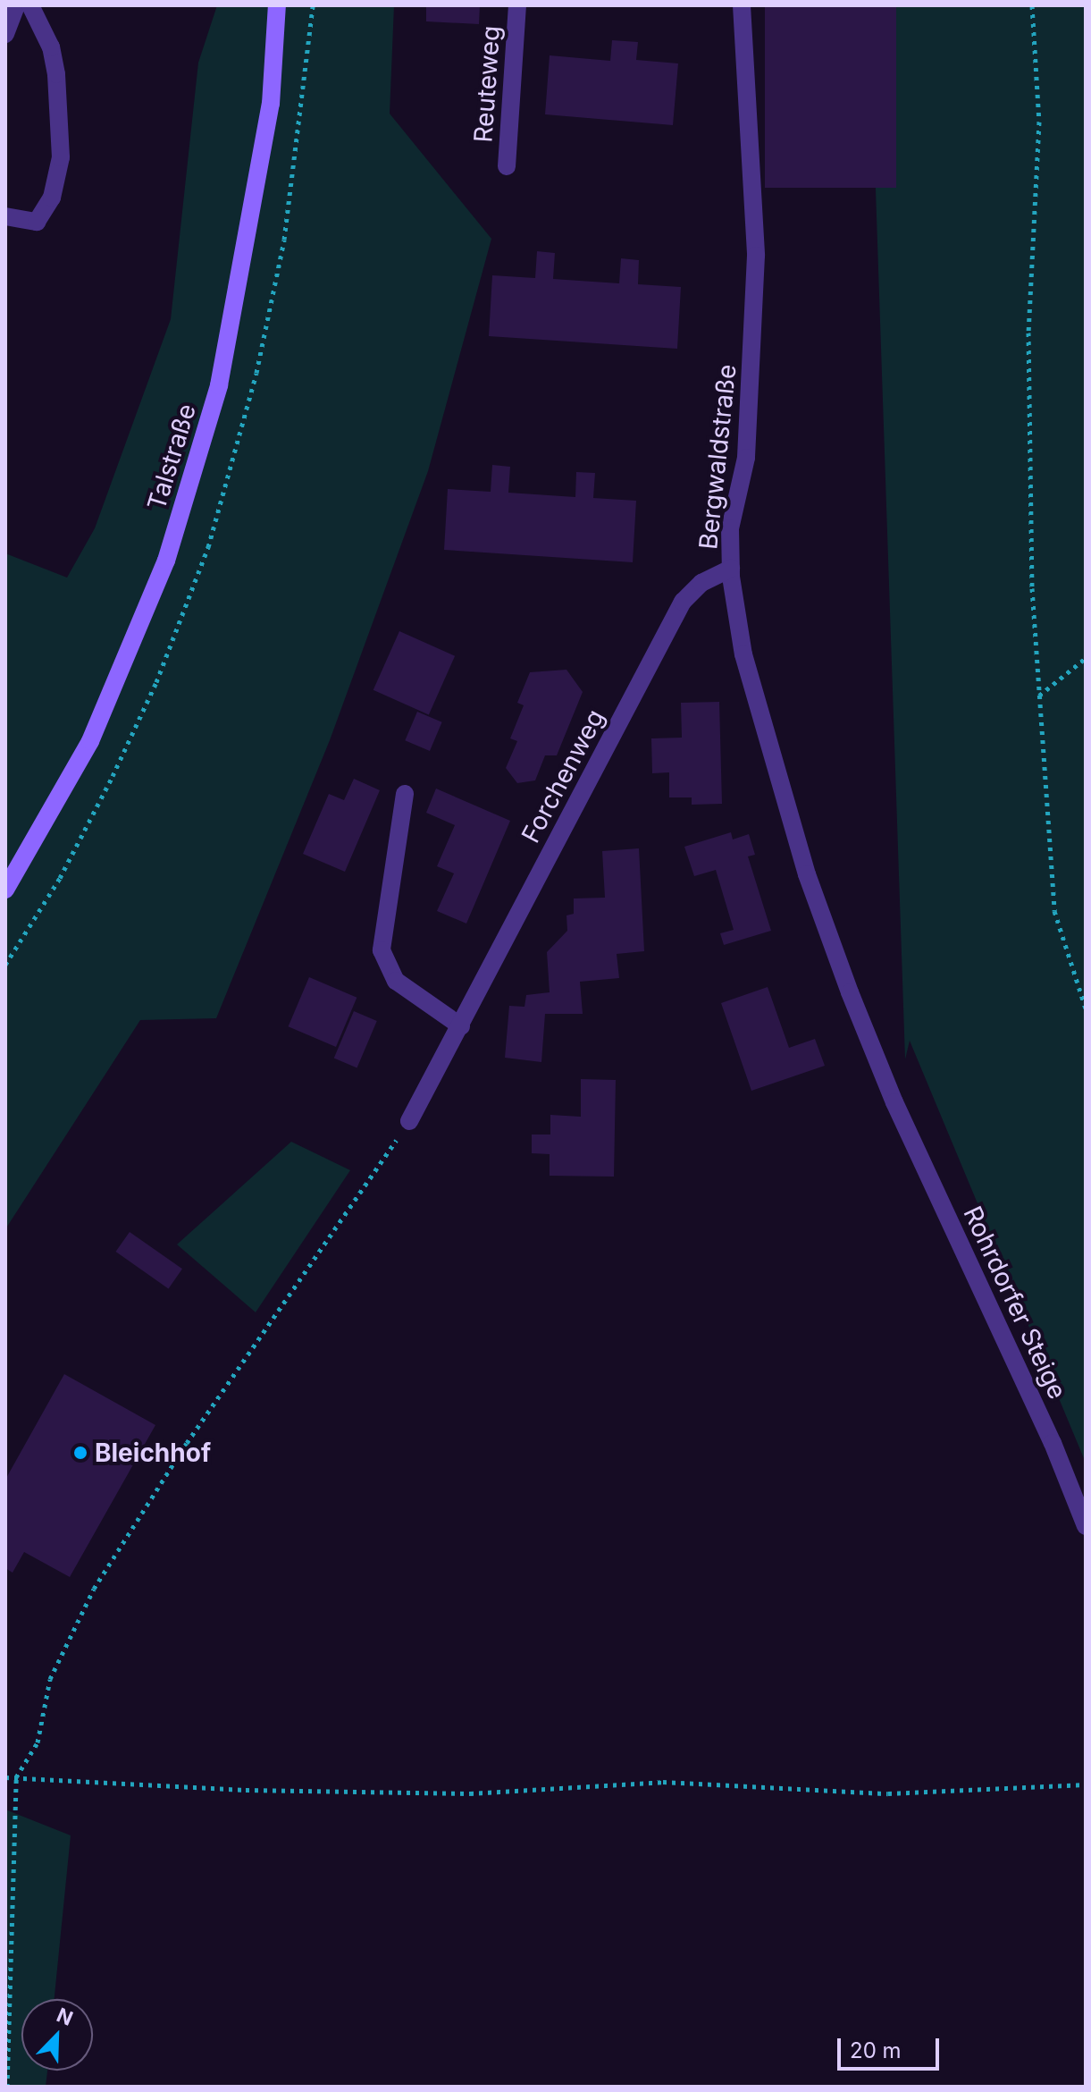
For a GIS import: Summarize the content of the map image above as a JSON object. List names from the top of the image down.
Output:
{
  "streets": {
    "main road": ["Talstraße"],
    "street": [
      "Reuteweg",
      "Bergwaldstraße",
      "Forchenweg",
      "Rohrdorfer Steige"
    ]
  },
  "crossings": [
    ["Bergwaldstraße", "Forchenweg"],
    ["Bergwaldstraße", "Rohrdorfer Steige"]
  ],
  "places": ["Bleichhof"],
  "scale_bar": "20 m",
  "north": "top right"
}
